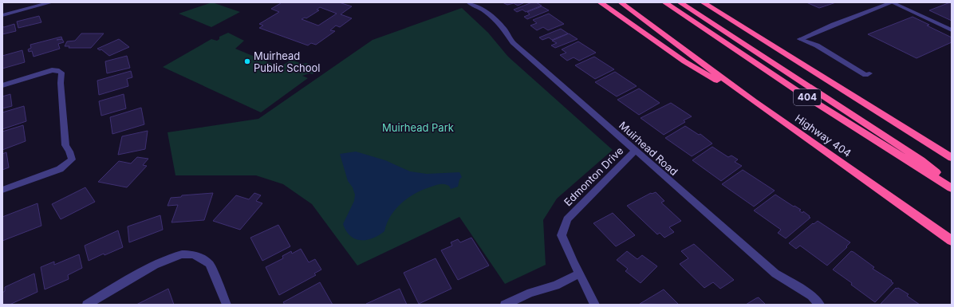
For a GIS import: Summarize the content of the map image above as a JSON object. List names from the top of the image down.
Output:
{
  "streets": {
    "highway": ["404", "Highway 404"],
    "street": ["Muirhead Road", "Edmonton Drive"]
  },
  "crossings": [
    ["Muirhead Road", "Edmonton Drive"]
  ],
  "parks": ["Muirhead Park"],
  "places": ["Muirhead Public School"]
}
